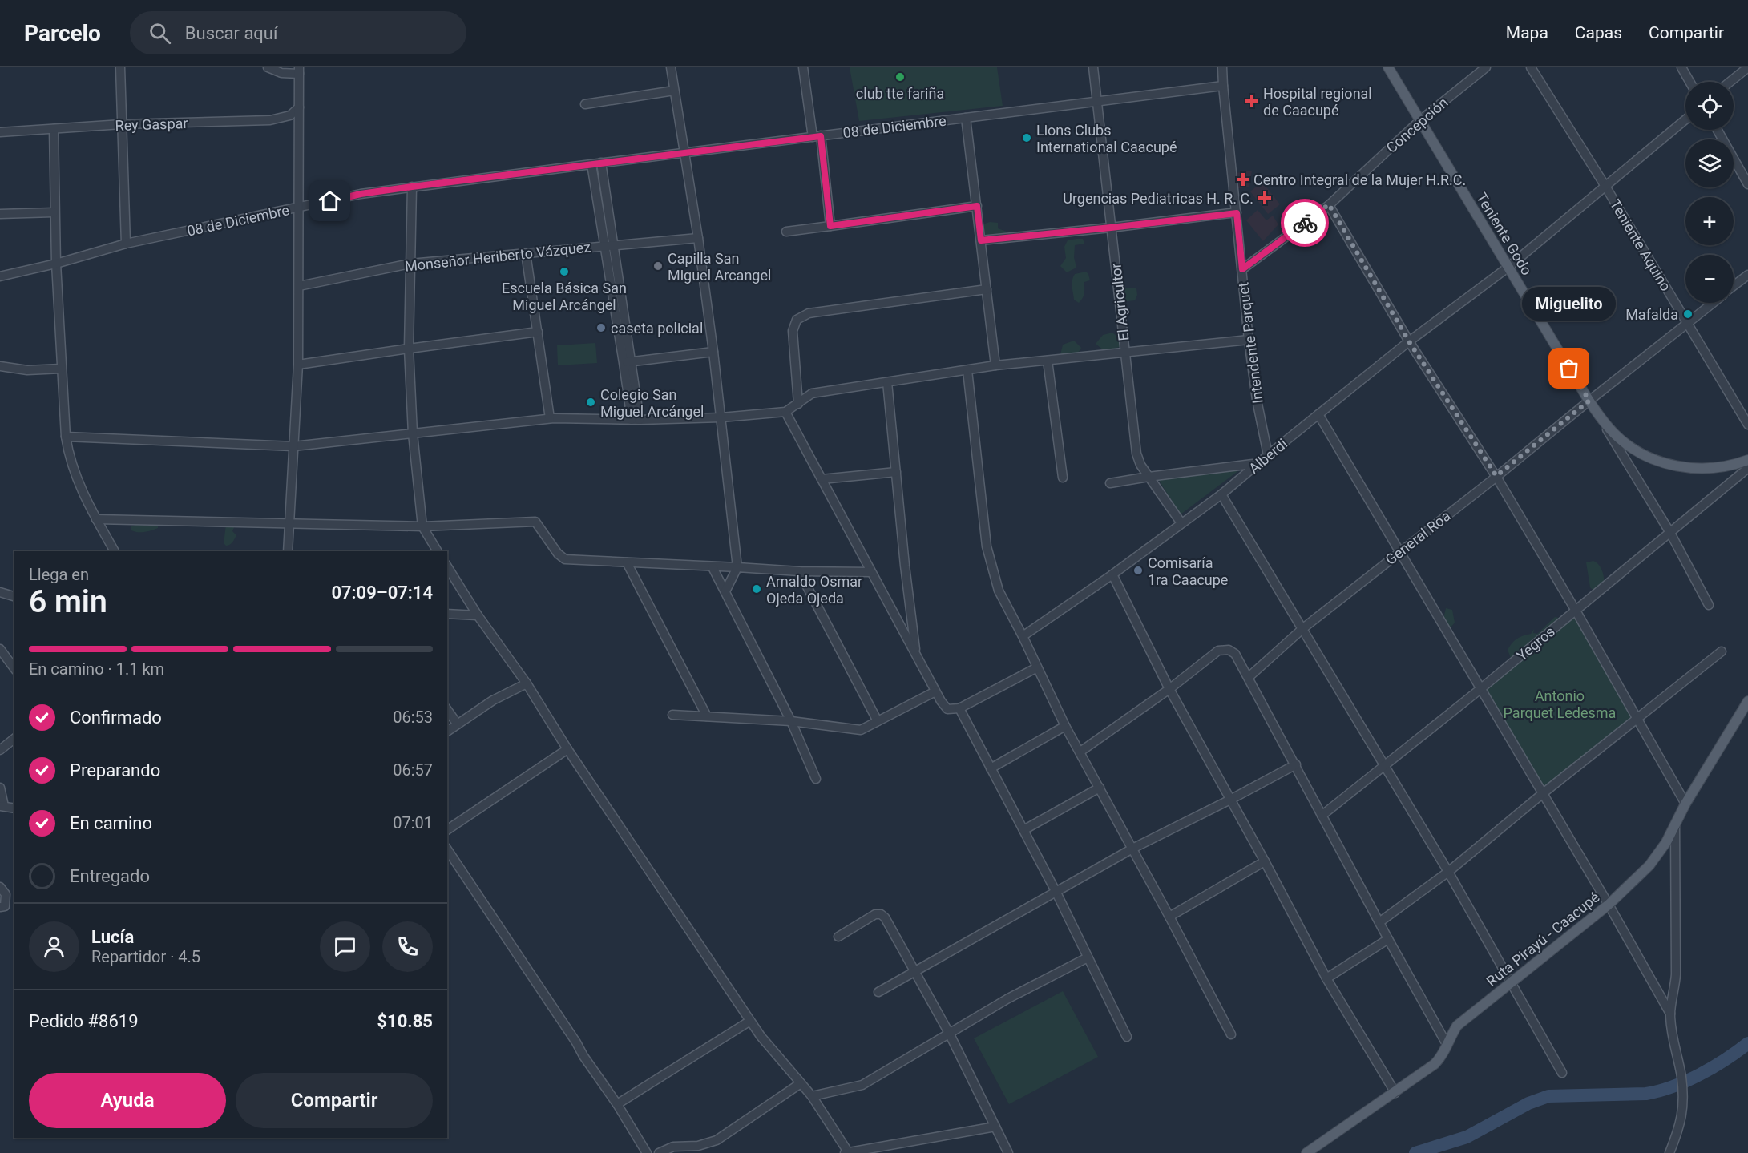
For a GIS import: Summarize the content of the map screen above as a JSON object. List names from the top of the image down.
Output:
{
  "streets": {
    "main road": ["Teniente Godo", "Ruta Pirayú - Caacupé"],
    "street": [
      "Rey Gaspar",
      "Concepción",
      "08 de Diciembre",
      "Teniente Aquino",
      "Monseñor Heriberto Vázquez",
      "El Agricultor",
      "Intendente Parquet",
      "Alberdi",
      "General Roa",
      "Yegros"
    ]
  },
  "crossings": [
    ["Concepción", "Teniente Godo"],
    ["Concepción", "Intendente Parquet"],
    ["08 de Diciembre", "El Agricultor"],
    ["08 de Diciembre", "Intendente Parquet"],
    ["Teniente Godo", "Alberdi"],
    ["Teniente Godo", "General Roa"],
    ["Teniente Aquino", "Alberdi"],
    ["Teniente Aquino", "General Roa"],
    ["El Agricultor", "Alberdi"],
    ["Intendente Parquet", "Alberdi"]
  ],
  "parks": ["Antonio Parquet Ledesma"],
  "places": {
    "other": [
      "club tte fariña",
      "Lions Clubs International Caacupé",
      "Capilla San Miguel Arcangel",
      "Escuela Básica San Miguel Arcángel",
      "Mafalda",
      "caseta policial",
      "Miguelito",
      "Colegio San Miguel Arcángel",
      "Comisaría 1ra Caacupe",
      "Arnaldo Osmar Ojeda Ojeda"
    ],
    "health": ["Hospital regional de Caacupé", "Centro Integral de la Mujer H.R.C.", "Urgencias Pediatricas H. R. C."]
  },
  "page": {
    "header": "Parcelo",
    "search": "Buscar aquí",
    "nav": ["Mapa", "Capas", "Compartir"],
    "map_buttons": ["+", "−"],
    "bubble": "Miguelito",
    "heading": ["6 min", "Llega en", "07:09–07:14"],
    "panel": [
      "Lucía",
      "Repartidor · 4.5",
      "Pedido #8619",
      "$10.85"
    ],
    "bar": "En camino · 1.1 km",
    "list": [
      ["Confirmado", "06:53"],
      ["Preparando", "06:57"],
      ["En camino", "07:01"],
      "Entregado"
    ],
    "buttons": ["Ayuda", "Compartir"]
  }
}
